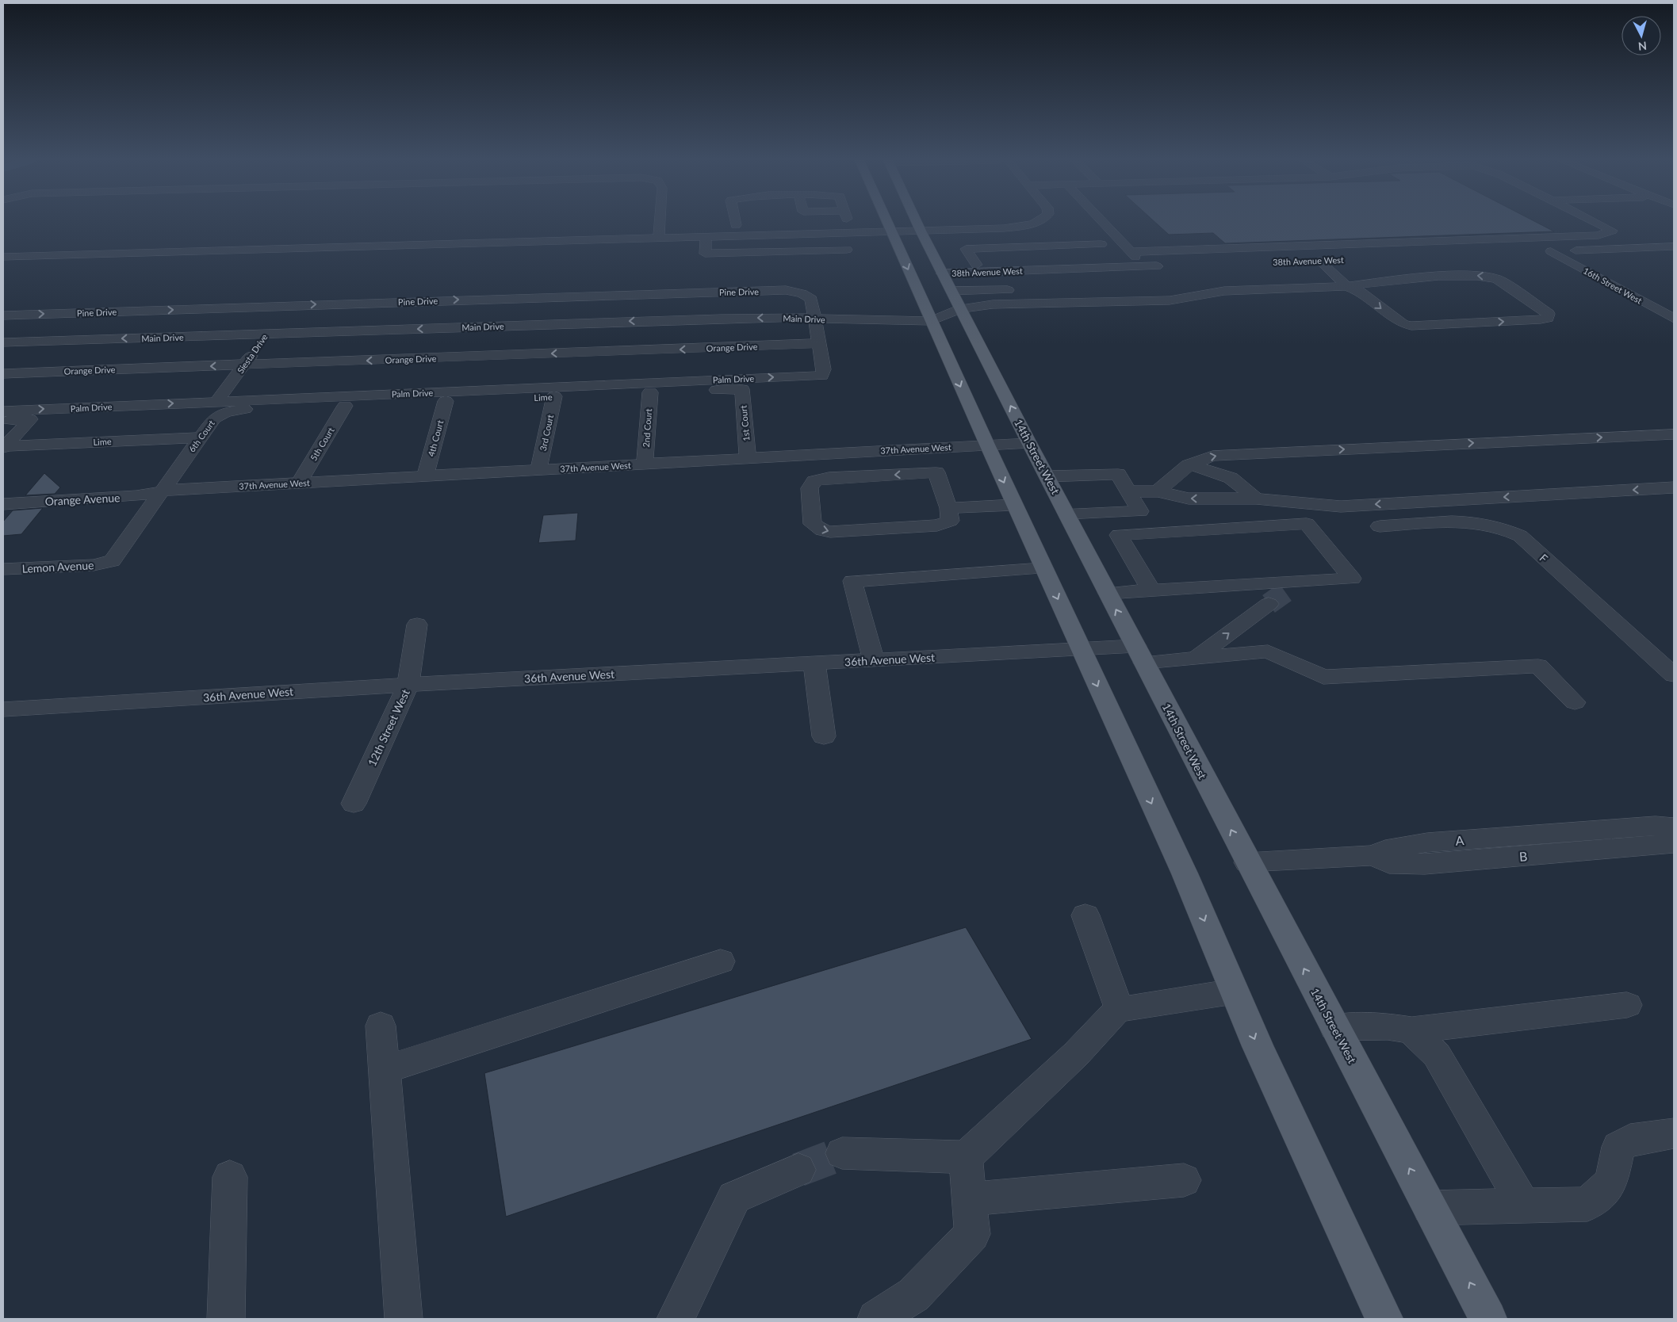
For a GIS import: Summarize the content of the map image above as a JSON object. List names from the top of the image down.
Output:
{
  "streets": {
    "main road": ["14th Street West"],
    "street": [
      "38th Avenue West",
      "16th Street West",
      "Pine Drive",
      "Main Drive",
      "Orange Drive",
      "Siesta Drive",
      "Palm Drive",
      "Lime",
      "1st Court",
      "2nd Court",
      "3rd Court",
      "6th Court",
      "4th Court",
      "5th Court",
      "37th Avenue West",
      "Orange Avenue",
      "F",
      "Lemon Avenue",
      "36th Avenue West",
      "12th Street West",
      "A",
      "B"
    ]
  },
  "crossings": [
    ["38th Avenue West", "14th Street West"],
    ["Pine Drive", "Main Drive"],
    ["Pine Drive", "Siesta Drive"],
    ["Main Drive", "Siesta Drive"],
    ["Main Drive", "14th Street West"],
    ["Orange Drive", "Siesta Drive"],
    ["Orange Drive", "Palm Drive"],
    ["Siesta Drive", "Palm Drive"],
    ["Lime", "1st Court"],
    ["Lime", "2nd Court"],
    ["Lime", "3rd Court"],
    ["Lime", "6th Court"],
    ["Lime", "4th Court"],
    ["Lime", "5th Court"],
    ["1st Court", "37th Avenue West"],
    ["2nd Court", "37th Avenue West"],
    ["3rd Court", "37th Avenue West"],
    ["6th Court", "5th Court"],
    ["6th Court", "37th Avenue West"],
    ["6th Court", "Orange Avenue"],
    ["6th Court", "Lemon Avenue"],
    ["4th Court", "37th Avenue West"],
    ["5th Court", "37th Avenue West"],
    ["37th Avenue West", "14th Street West"],
    ["37th Avenue West", "Orange Avenue"],
    ["14th Street West", "36th Avenue West"],
    ["14th Street West", "A"],
    ["36th Avenue West", "12th Street West"],
    ["A", "B"]
  ],
  "north": "bottom"
}
